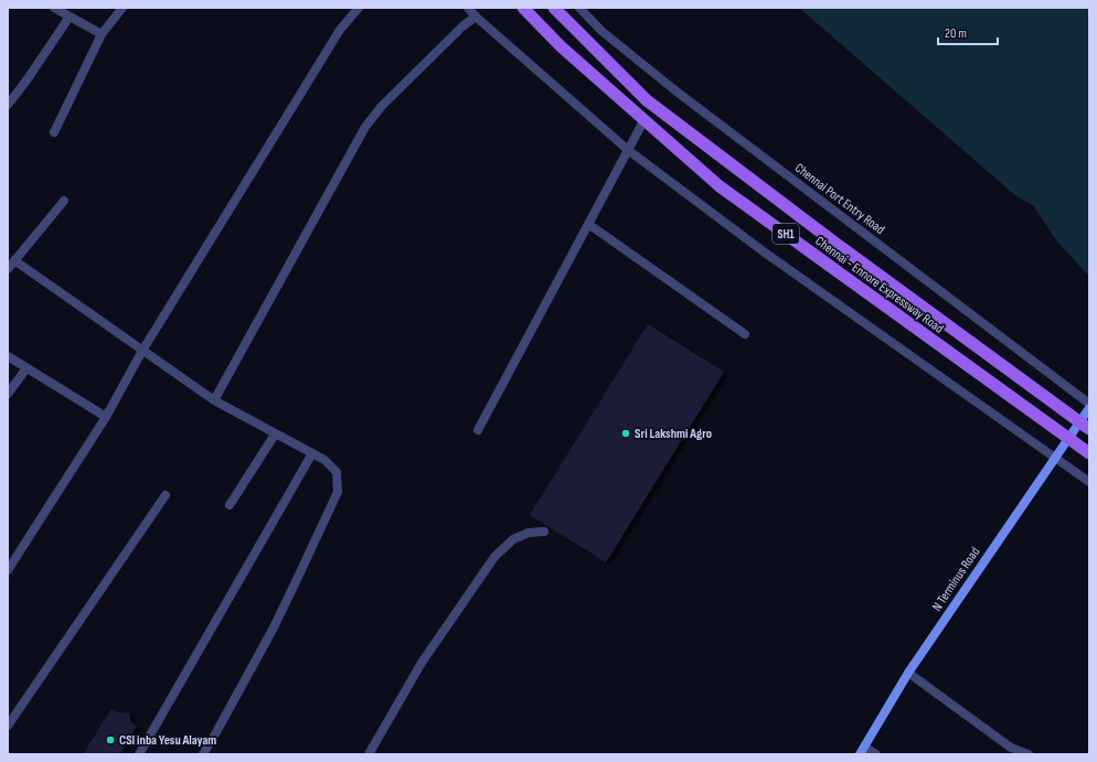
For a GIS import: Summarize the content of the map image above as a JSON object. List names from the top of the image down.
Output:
{
  "streets": {
    "main road": ["SH1", "Chennai - Ennore Expressway Road", "N Terminus Road"],
    "street": ["Chennai Port Entry Road"]
  },
  "crossings": [
    ["Chennai - Ennore Expressway Road", "N Terminus Road"]
  ],
  "places": ["Sri Lakshmi Agro", "CSI inba Yesu Alayam"],
  "scale_bar": "20 m"
}
